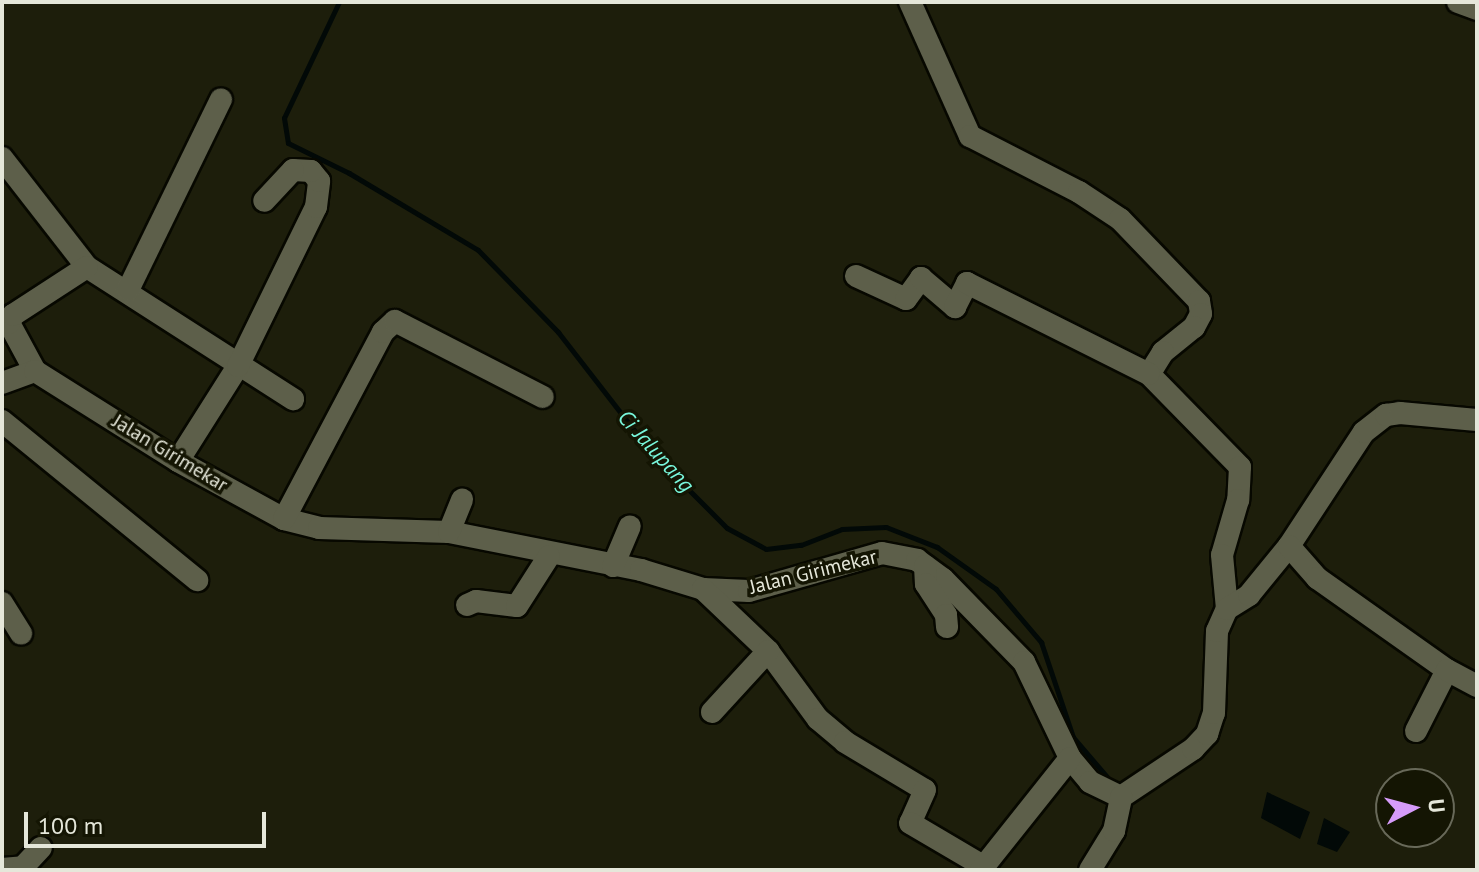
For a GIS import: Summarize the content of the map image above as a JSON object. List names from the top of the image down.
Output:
{
  "streets": {
    "street": ["Jalan Girimekar"]
  },
  "water": ["Ci Jalupang"],
  "scale_bar": "100 m",
  "north": "right"
}
